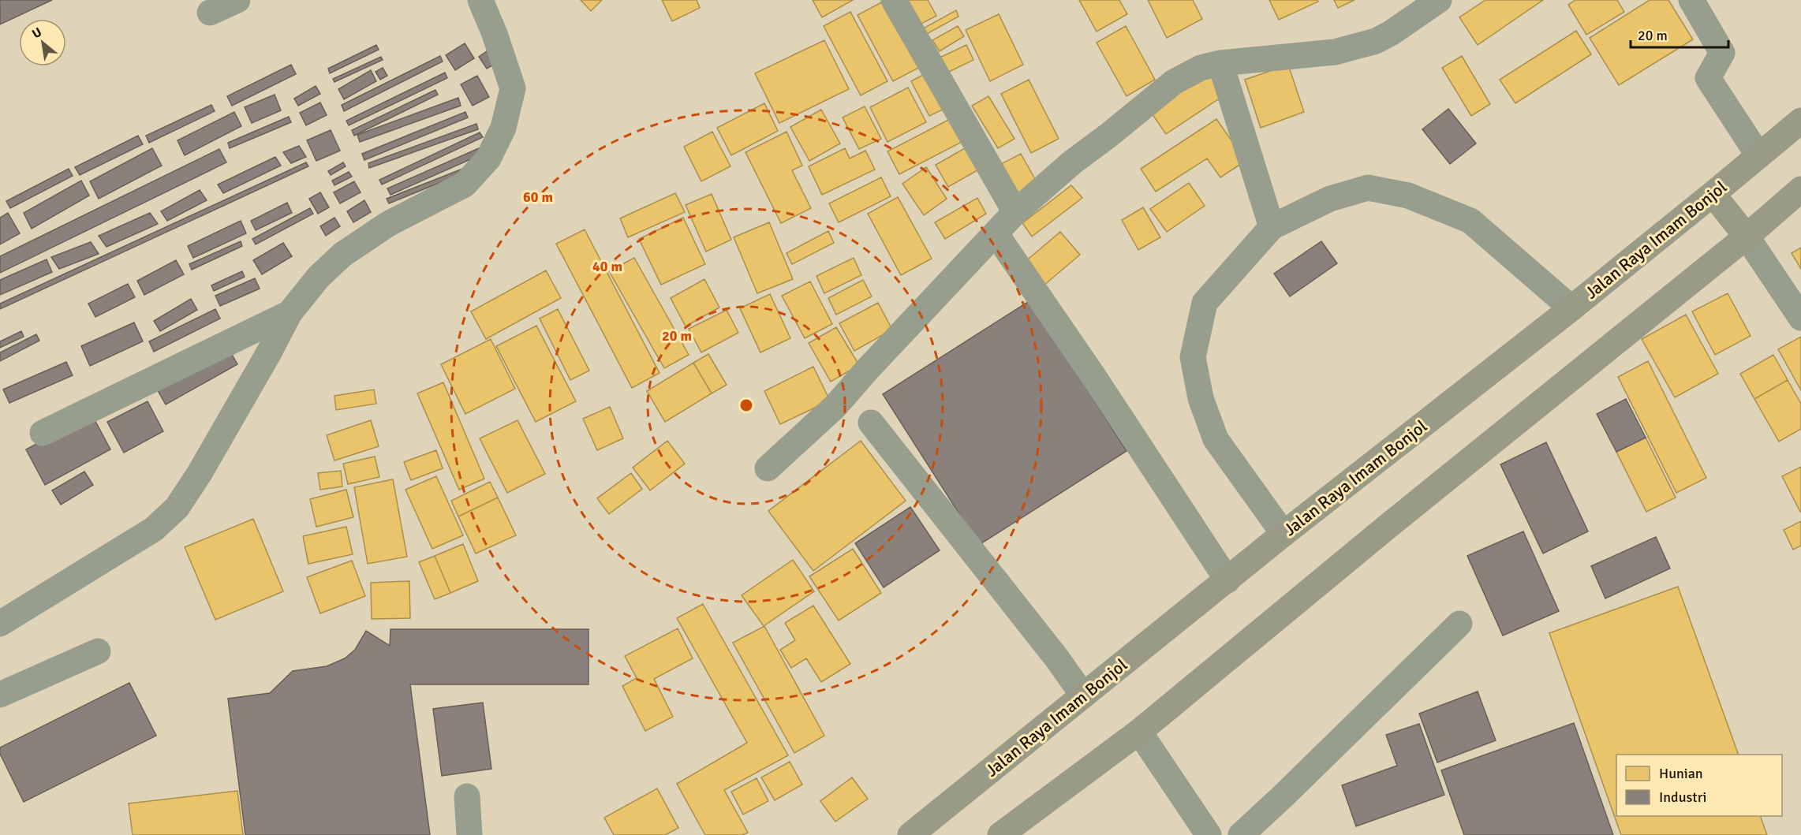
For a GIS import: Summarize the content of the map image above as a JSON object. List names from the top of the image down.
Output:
{
  "streets": {
    "highway": ["Jalan Raya Imam Bonjol"]
  },
  "legend": ["Hunian", "Industri"],
  "scale_bar": "20 m",
  "north": "top left",
  "rings": ["60 m", "40 m", "20 m"]
}
